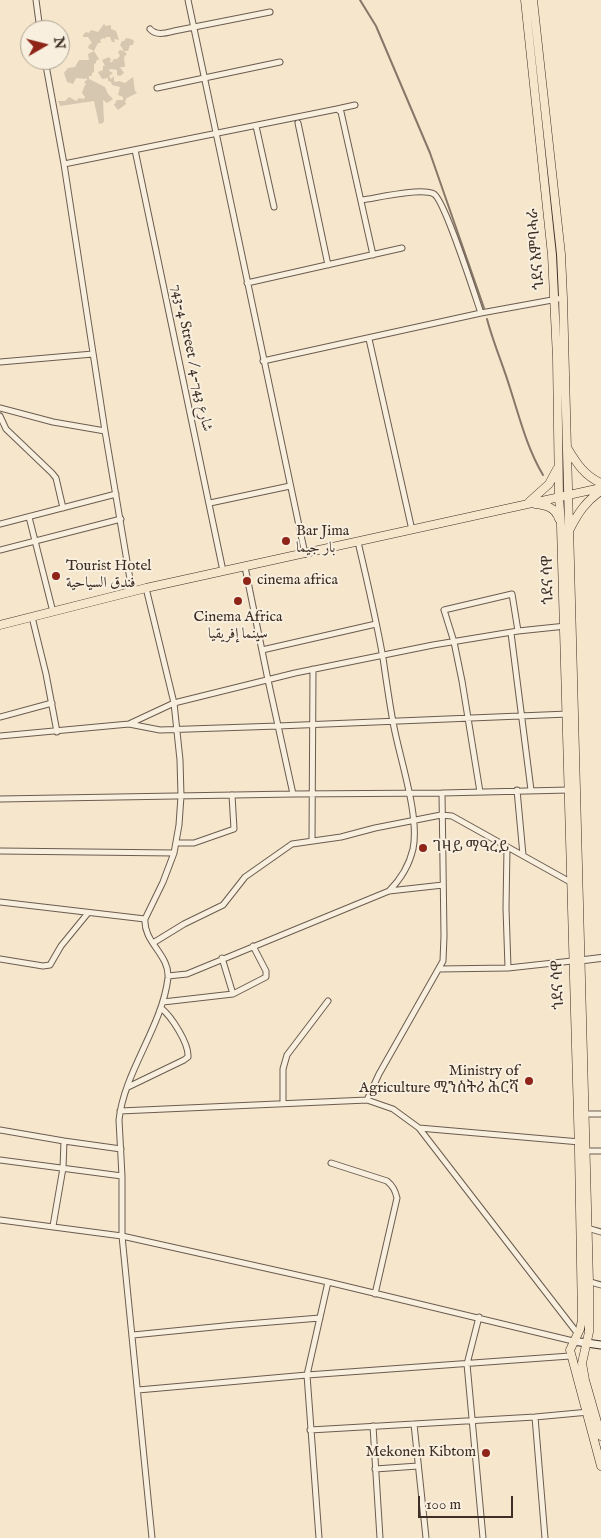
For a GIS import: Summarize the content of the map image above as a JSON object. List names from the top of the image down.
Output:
{
  "streets": {
    "main road": ["ጎደና እምባሓራ", "ጎደና ሳዋ"],
    "street": ["743-4 Street / شارع 743-4"]
  },
  "crossings": [
    ["ጎደና እምባሓራ", "ጎደና ሳዋ"]
  ],
  "places": [
    "Bar Jima بار جيما",
    "Tourist Hotel فندق السياحية",
    "cinema africa",
    "Cinema Africa سينما إفريقيا",
    "ገዛይ ማዓረይ",
    "Ministry of Agriculture ሚንስትሪ ሕርሻ",
    "Mekonen Kibtom"
  ],
  "scale_bar": "100 m",
  "north": "right"
}
